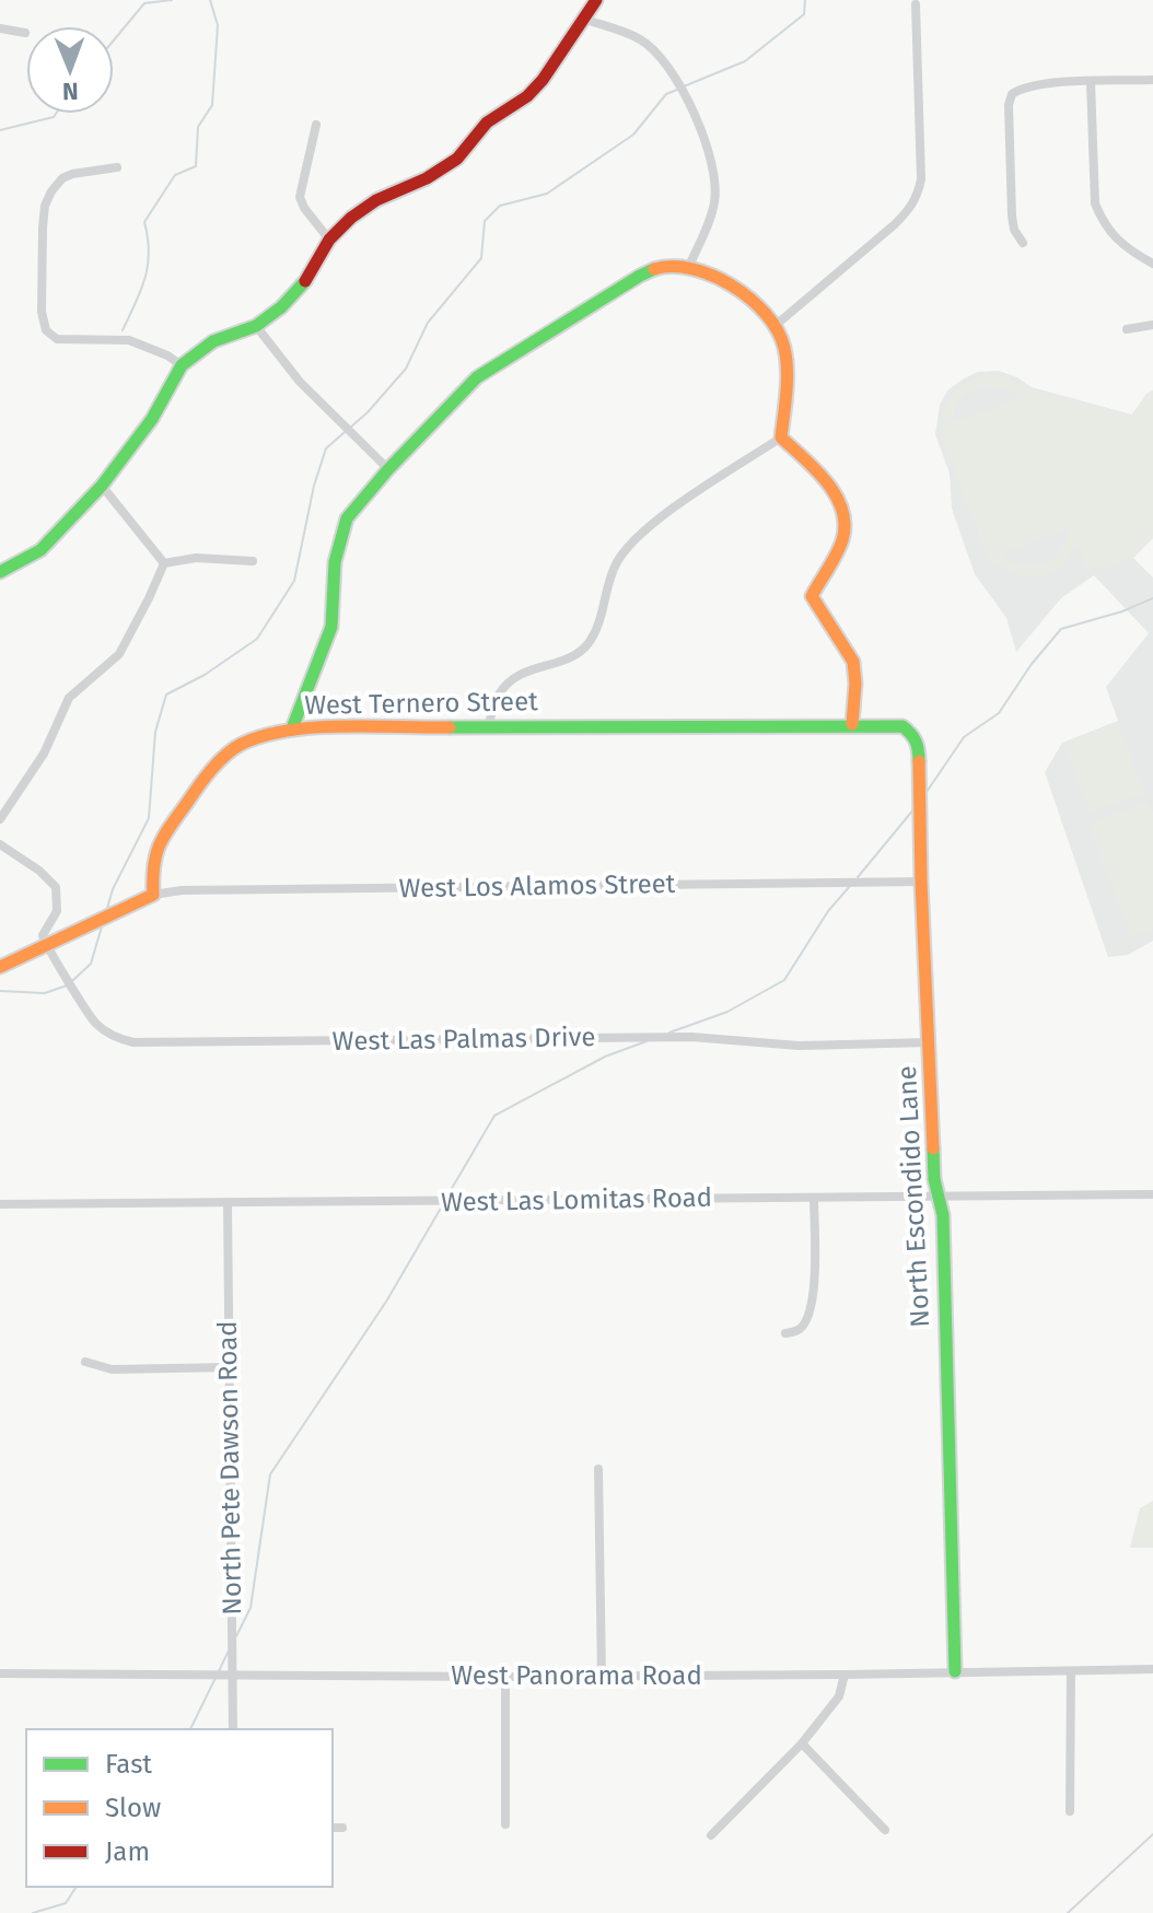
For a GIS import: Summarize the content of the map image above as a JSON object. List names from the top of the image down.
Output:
{
  "streets": {
    "street": [
      "West Ternero Street",
      "West Los Alamos Street",
      "West Las Palmas Drive",
      "North Escondido Lane",
      "West Las Lomitas Road",
      "North Pete Dawson Road",
      "West Panorama Road"
    ]
  },
  "crossings": [
    ["West Ternero Street", "West Los Alamos Street"],
    ["West Ternero Street", "North Escondido Lane"],
    ["West Los Alamos Street", "North Escondido Lane"],
    ["West Las Palmas Drive", "North Escondido Lane"],
    ["North Escondido Lane", "West Las Lomitas Road"],
    ["North Escondido Lane", "West Panorama Road"],
    ["West Las Lomitas Road", "North Pete Dawson Road"],
    ["North Pete Dawson Road", "West Panorama Road"]
  ],
  "legend": ["Fast", "Slow", "Jam"],
  "north": "bottom"
}
